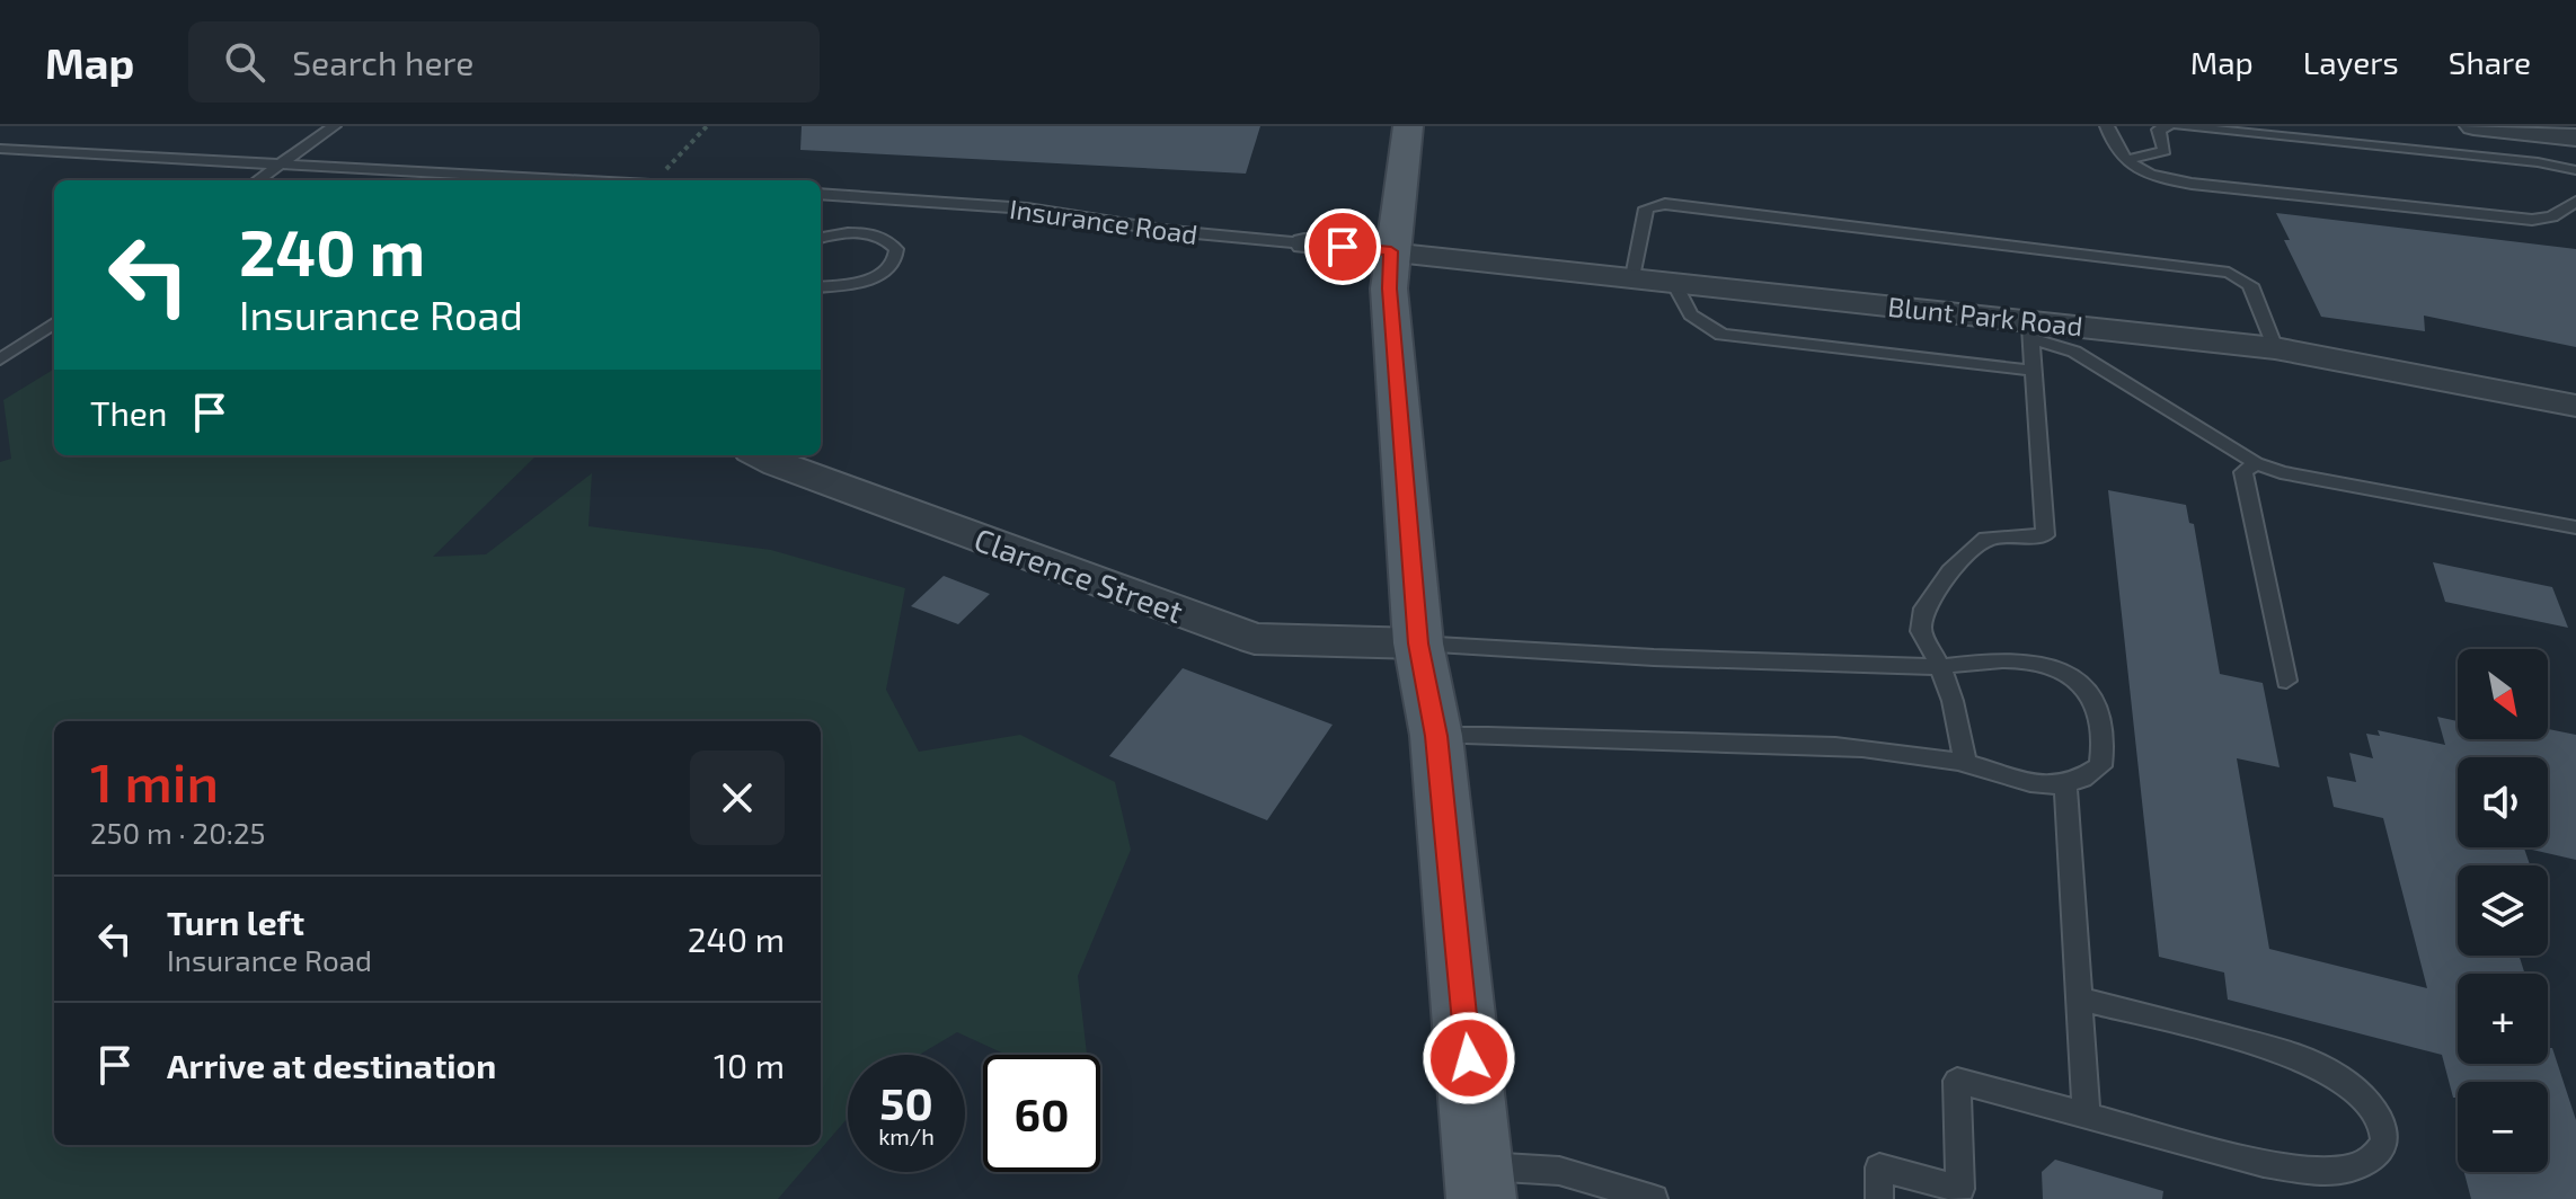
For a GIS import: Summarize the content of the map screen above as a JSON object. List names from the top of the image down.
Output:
{
  "streets": {
    "street": ["Insurance Road", "Blunt Park Road", "Clarence Street"]
  },
  "crossings": [
    ["Insurance Road", "Blunt Park Road"]
  ],
  "north": "bottom right",
  "page": {
    "header": "Map",
    "search": "Search here",
    "nav": ["Map", "Layers", "Share"],
    "turn": ["240 m", "Insurance Road"],
    "then": "Then",
    "map_buttons": ["+", "−"],
    "heading": ["1 min", "250 m · 20:25"],
    "list": [
      {
        "name": "Turn left",
        "note": "Insurance Road",
        "value": "240 m"
      },
      {
        "name": "Arrive at destination",
        "value": "10 m"
      }
    ],
    "speed": "50 km/h",
    "limit": "60"
  }
}
